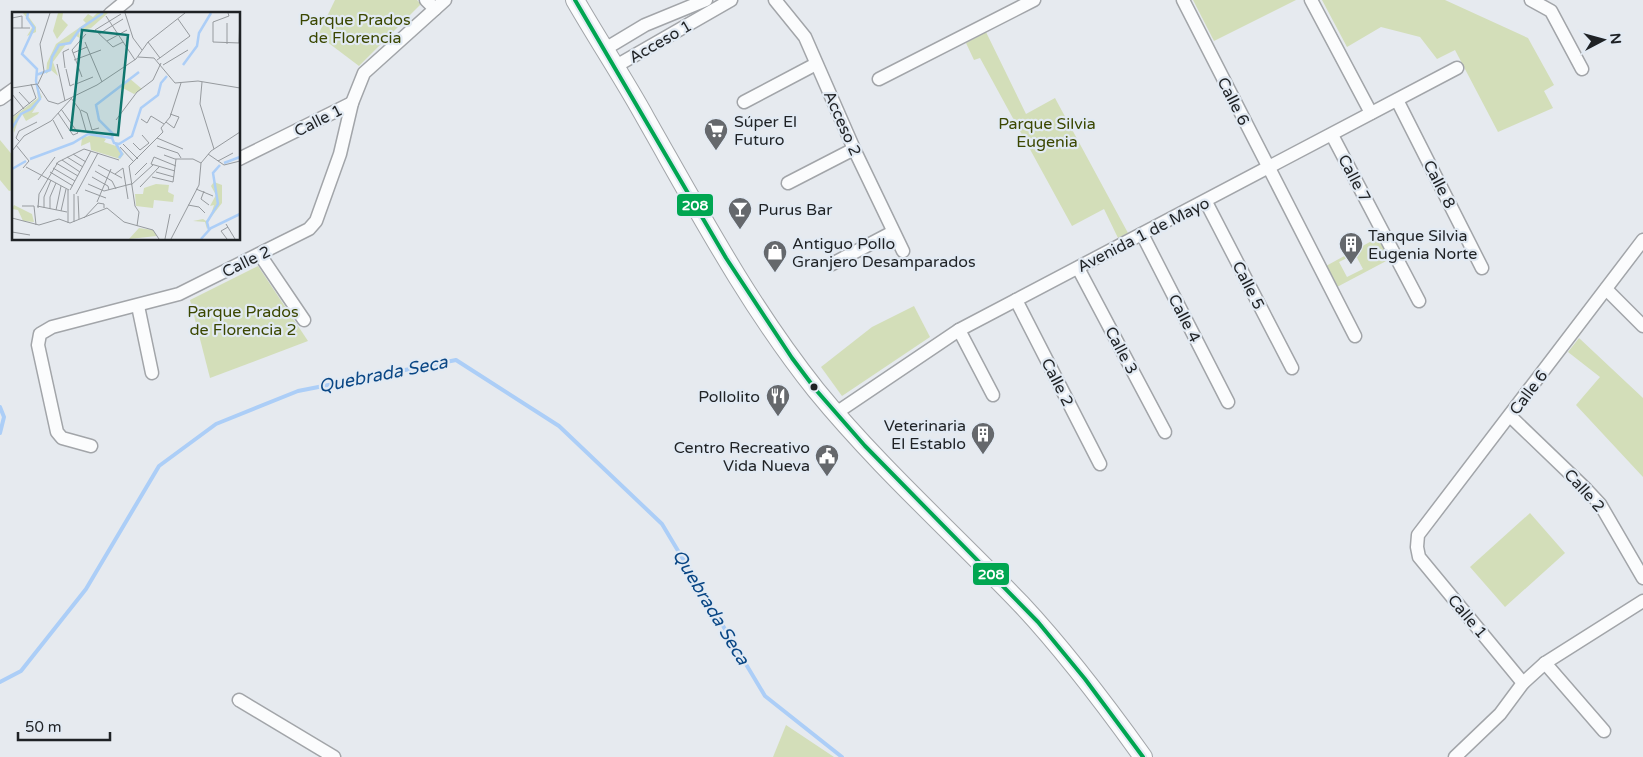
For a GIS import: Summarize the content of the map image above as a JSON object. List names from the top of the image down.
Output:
{
  "streets": {
    "street": [
      "Acceso 1",
      "Calle 6",
      "Calle 1",
      "Acceso 2",
      "Calle 7",
      "Calle 8",
      "Avenida 1 de Mayo",
      "Calle 2",
      "Calle 5",
      "Calle 4",
      "Calle 3"
    ]
  },
  "crossings": [
    ["Calle 6", "Calle 1"],
    ["Calle 6", "Avenida 1 de Mayo"],
    ["Calle 6", "Calle 2"],
    ["Calle 1", "Calle 2"],
    ["Calle 7", "Avenida 1 de Mayo"],
    ["Calle 8", "Avenida 1 de Mayo"],
    ["Avenida 1 de Mayo", "Calle 2"],
    ["Avenida 1 de Mayo", "Calle 5"],
    ["Avenida 1 de Mayo", "Calle 4"],
    ["Avenida 1 de Mayo", "Calle 3"]
  ],
  "water": ["Quebrada Seca"],
  "parks": ["Parque Prados de Florencia", "Parque Silvia Eugenia", "Parque Prados de Florencia 2"],
  "places": {
    "supermarket": ["Súper El Futuro"],
    "bar": ["Purus Bar"],
    "building": ["Tanque Silvia Eugenia Norte", "Veterinaria El Establo"],
    "shop": ["Antiguo Pollo Granjero Desamparados"],
    "restaurant": ["Pollolito"],
    "public building": ["Centro Recreativo Vida Nueva"]
  },
  "lines": ["transit line 208"],
  "scale_bar": "50 m",
  "north": "right"
}
